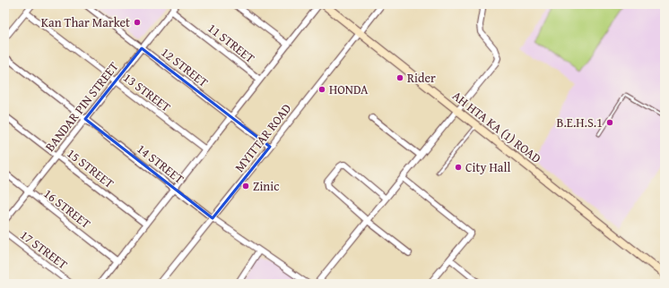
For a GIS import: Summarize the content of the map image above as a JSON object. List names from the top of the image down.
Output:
{
  "streets": {
    "street": [
      "11 STREET",
      "12 STREET",
      "13 STREET",
      "BANDAR PIN STREET",
      "AH HTA KA (1) ROAD",
      "MYITTAR ROAD",
      "14 STREET",
      "15 STREET",
      "16 STREET",
      "17 STREET"
    ]
  },
  "crossings": [
    ["11 STREET", "BANDAR PIN STREET"],
    ["12 STREET", "BANDAR PIN STREET"],
    ["12 STREET", "MYITTAR ROAD"],
    ["13 STREET", "BANDAR PIN STREET"],
    ["BANDAR PIN STREET", "14 STREET"],
    ["BANDAR PIN STREET", "15 STREET"],
    ["BANDAR PIN STREET", "16 STREET"],
    ["AH HTA KA (1) ROAD", "MYITTAR ROAD"],
    ["MYITTAR ROAD", "14 STREET"]
  ],
  "places": [
    "Kan Thar Market",
    "Rider",
    "HONDA",
    "B.E.H.S.1",
    "City Hall",
    "Zinic"
  ]
}
